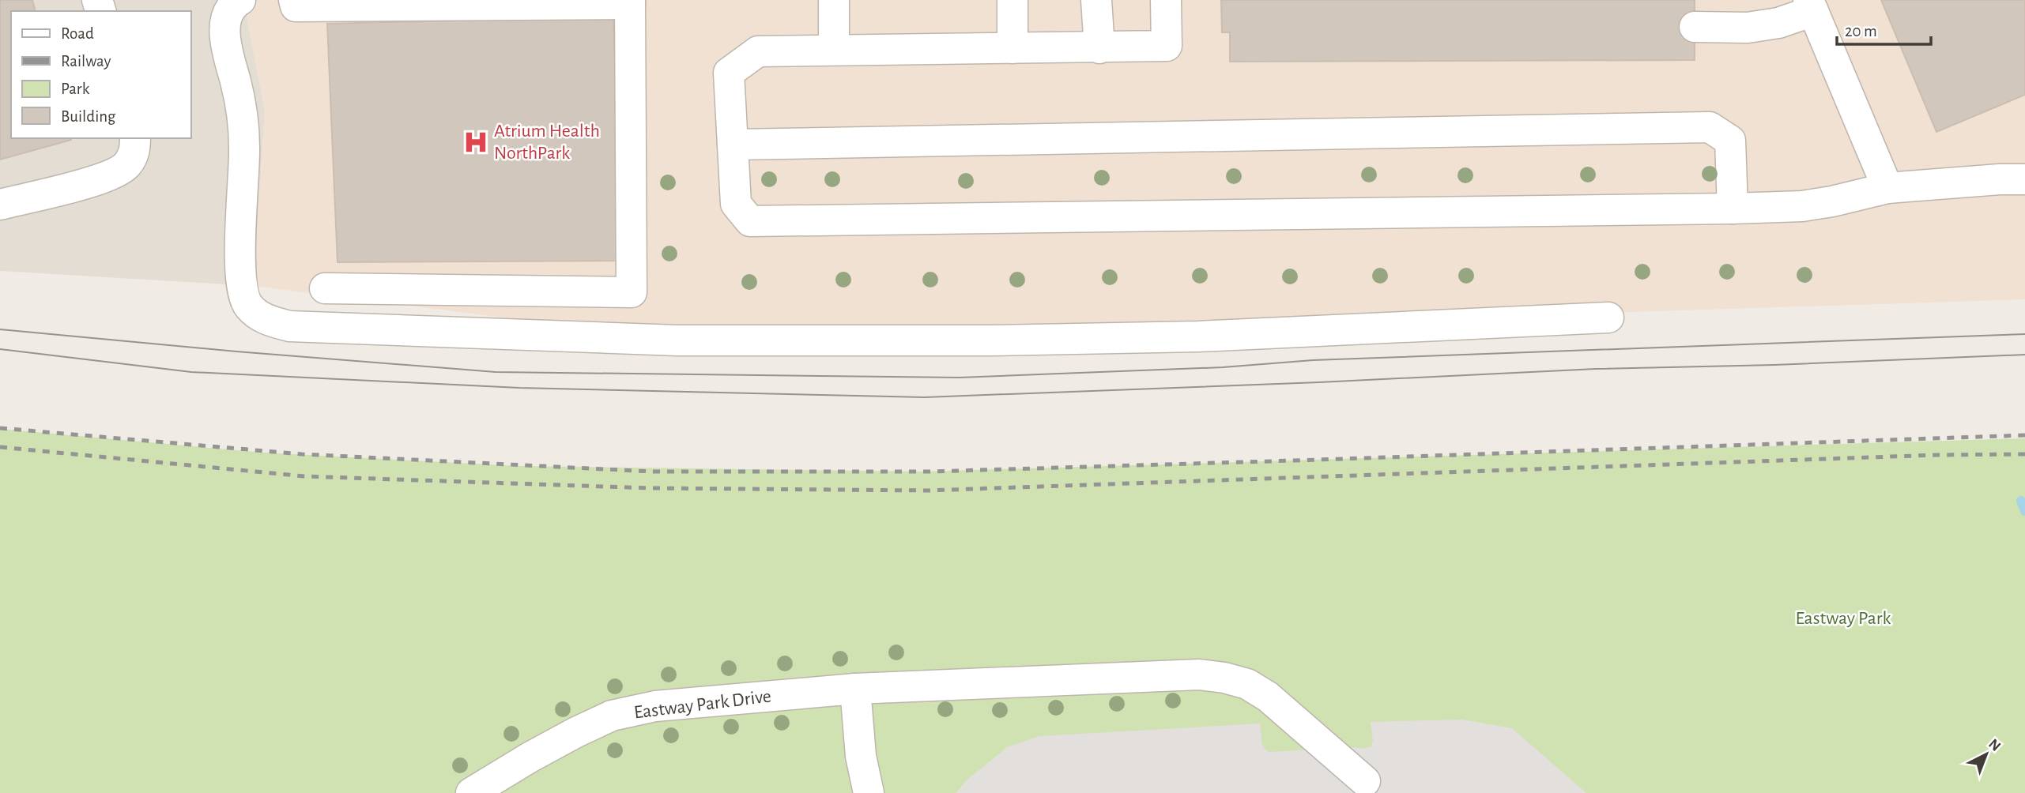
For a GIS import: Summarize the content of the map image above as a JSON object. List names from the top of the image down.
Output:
{
  "streets": {
    "street": ["Eastway Park Drive"]
  },
  "parks": ["Eastway Park"],
  "places": {
    "hospital": ["Atrium Health NorthPark"]
  },
  "legend": [
    "Road",
    "Railway",
    "Park",
    "Building"
  ],
  "scale_bar": "20 m",
  "north": "top right"
}
